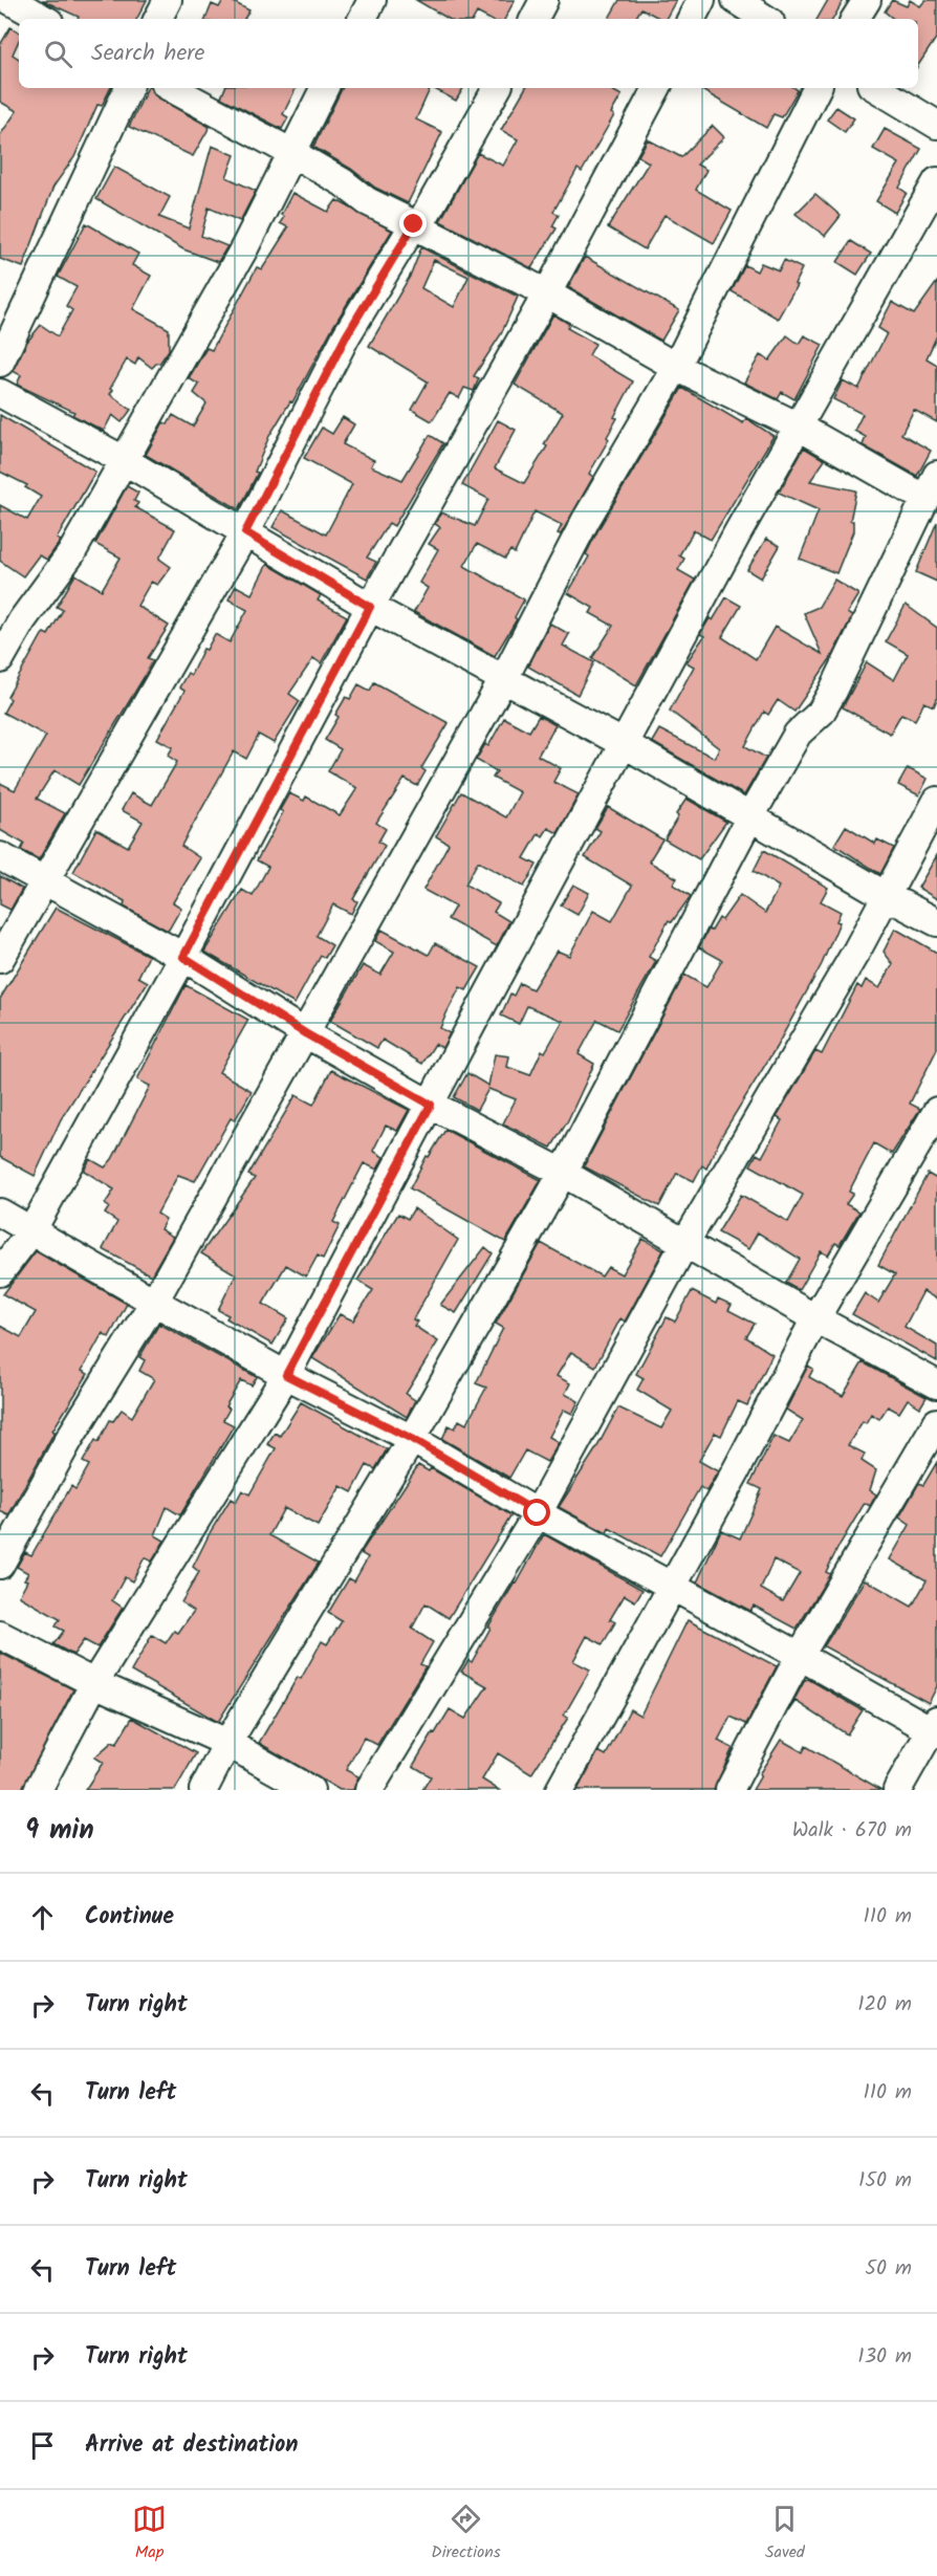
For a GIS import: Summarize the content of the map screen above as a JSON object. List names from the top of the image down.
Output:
{
  "page": {
    "search": "Search here",
    "heading": ["9 min", "Walk · 670 m"],
    "list": [
      ["Continue", "110 m"],
      ["Turn right", "120 m"],
      ["Turn left", "110 m"],
      ["Turn right", "150 m"],
      ["Turn left", "50 m"],
      ["Turn right", "130 m"],
      "Arrive at destination"
    ],
    "nav": ["Map", "Directions", "Saved"]
  }
}
